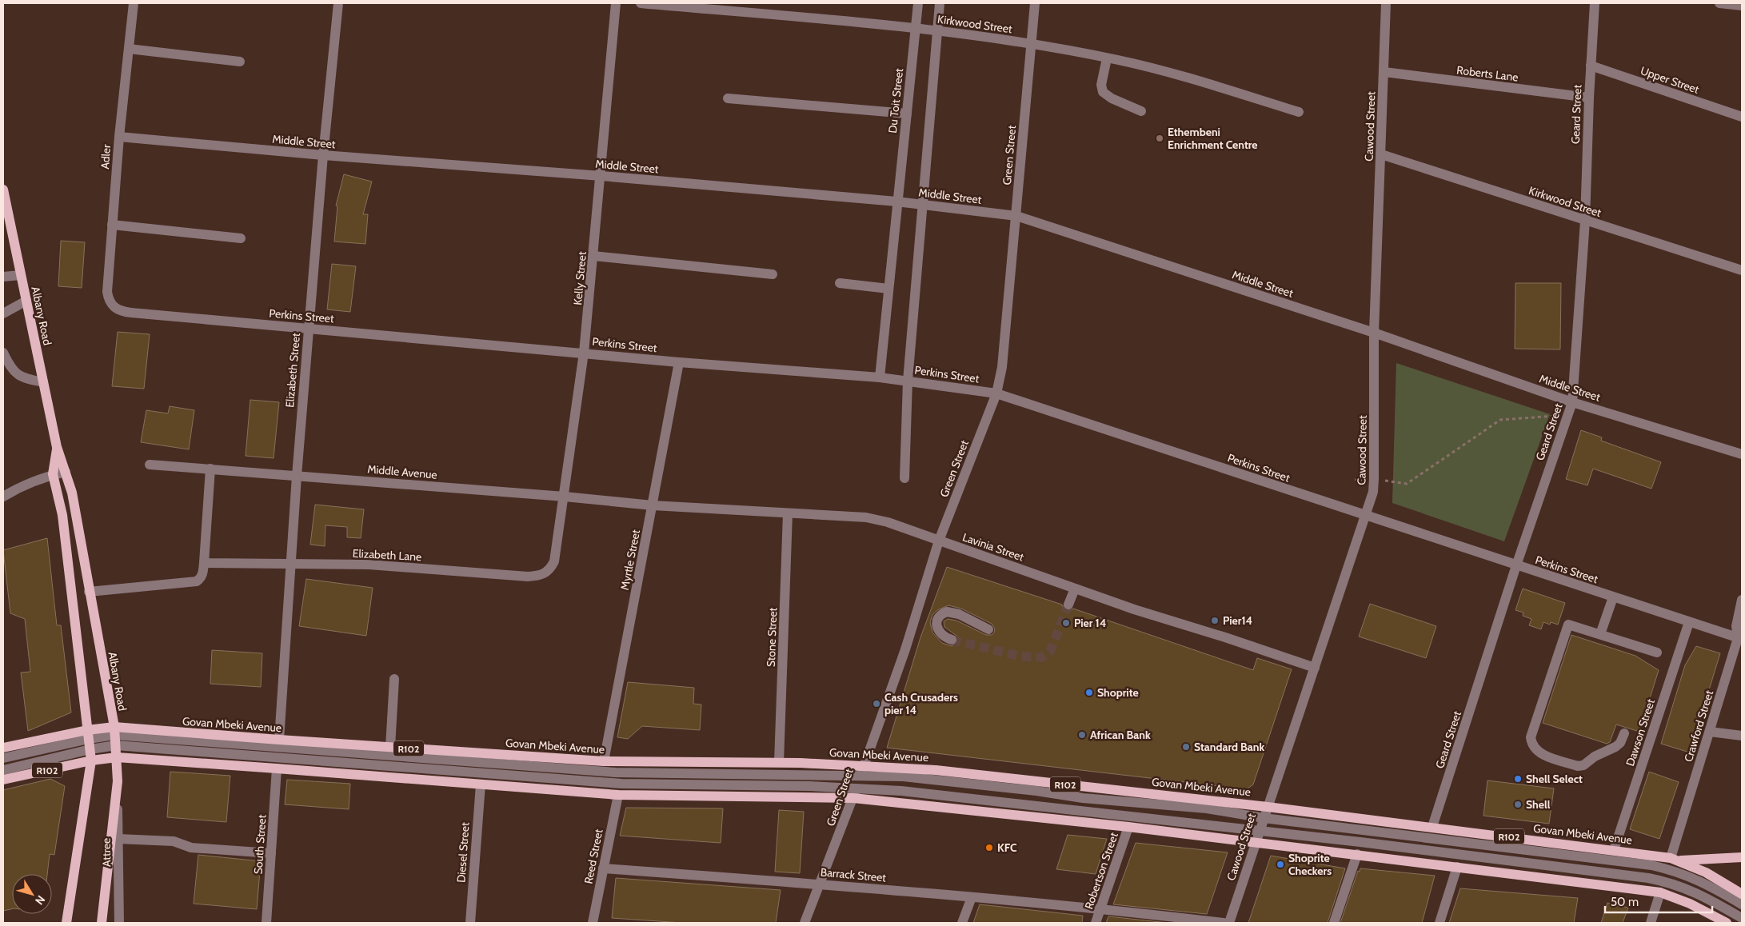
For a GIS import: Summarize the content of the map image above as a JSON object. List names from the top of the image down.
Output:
{
  "streets": {
    "main road": ["Albany Road", "Govan Mbeki Avenue", "R102"],
    "street": [
      "Kirkwood Street",
      "Roberts Lane",
      "Upper Street",
      "Du Toit Street",
      "Geard Street",
      "Cawood Street",
      "Middle Street",
      "Green Street",
      "Adler",
      "Kelly Street",
      "Perkins Street",
      "Elizabeth Street",
      "Middle Avenue",
      "Lavinia Street",
      "Elizabeth Lane",
      "Myrtle Street",
      "Stone Street",
      "Crawford Street",
      "Dawson Street",
      "South Street",
      "Attree",
      "Diesel Street",
      "Reed Street",
      "Robertson Street",
      "Barrack Street"
    ]
  },
  "crossings": [
    ["Kirkwood Street", "Du Toit Street"],
    ["Kirkwood Street", "Geard Street"],
    ["Kirkwood Street", "Cawood Street"],
    ["Kirkwood Street", "Green Street"],
    ["Roberts Lane", "Geard Street"],
    ["Roberts Lane", "Cawood Street"],
    ["Upper Street", "Geard Street"],
    ["Du Toit Street", "Middle Street"],
    ["Du Toit Street", "Perkins Street"],
    ["Geard Street", "Middle Street"],
    ["Geard Street", "Perkins Street"],
    ["Geard Street", "Govan Mbeki Avenue"],
    ["Cawood Street", "Middle Street"],
    ["Cawood Street", "Perkins Street"],
    ["Cawood Street", "Lavinia Street"],
    ["Cawood Street", "Govan Mbeki Avenue"],
    ["Cawood Street", "R102"],
    ["Middle Street", "Green Street"],
    ["Middle Street", "Adler"],
    ["Middle Street", "Kelly Street"],
    ["Middle Street", "Elizabeth Street"],
    ["Green Street", "Perkins Street"],
    ["Green Street", "Lavinia Street"],
    ["Green Street", "Govan Mbeki Avenue"],
    ["Green Street", "R102"],
    ["Green Street", "Barrack Street"],
    ["Adler", "Perkins Street"],
    ["Kelly Street", "Perkins Street"],
    ["Kelly Street", "Middle Avenue"],
    ["Kelly Street", "Elizabeth Lane"],
    ["Albany Road", "Govan Mbeki Avenue"],
    ["Albany Road", "R102"],
    ["Albany Road", "Attree"],
    ["Perkins Street", "Elizabeth Street"],
    ["Perkins Street", "Myrtle Street"],
    ["Perkins Street", "Crawford Street"],
    ["Perkins Street", "Dawson Street"],
    ["Elizabeth Street", "Middle Avenue"],
    ["Elizabeth Street", "Elizabeth Lane"],
    ["Elizabeth Street", "Govan Mbeki Avenue"],
    ["Middle Avenue", "Lavinia Street"],
    ["Middle Avenue", "Myrtle Street"],
    ["Lavinia Street", "Myrtle Street"],
    ["Lavinia Street", "Stone Street"],
    ["Myrtle Street", "Govan Mbeki Avenue"],
    ["Stone Street", "Govan Mbeki Avenue"],
    ["Govan Mbeki Avenue", "Crawford Street"],
    ["Govan Mbeki Avenue", "Dawson Street"],
    ["R102", "South Street"],
    ["R102", "Diesel Street"],
    ["R102", "Reed Street"],
    ["R102", "Robertson Street"],
    ["Reed Street", "Barrack Street"],
    ["Robertson Street", "Barrack Street"]
  ],
  "places": [
    "Ethembeni Enrichment Centre",
    "Pier14",
    "Pier 14",
    "Shoprite",
    "Cash Crusaders pier 14",
    "African Bank",
    "Standard Bank",
    "Shell Select",
    "Shell",
    "KFC",
    "Shoprite Checkers"
  ],
  "scale_bar": "50 m",
  "north": "bottom right"
}
